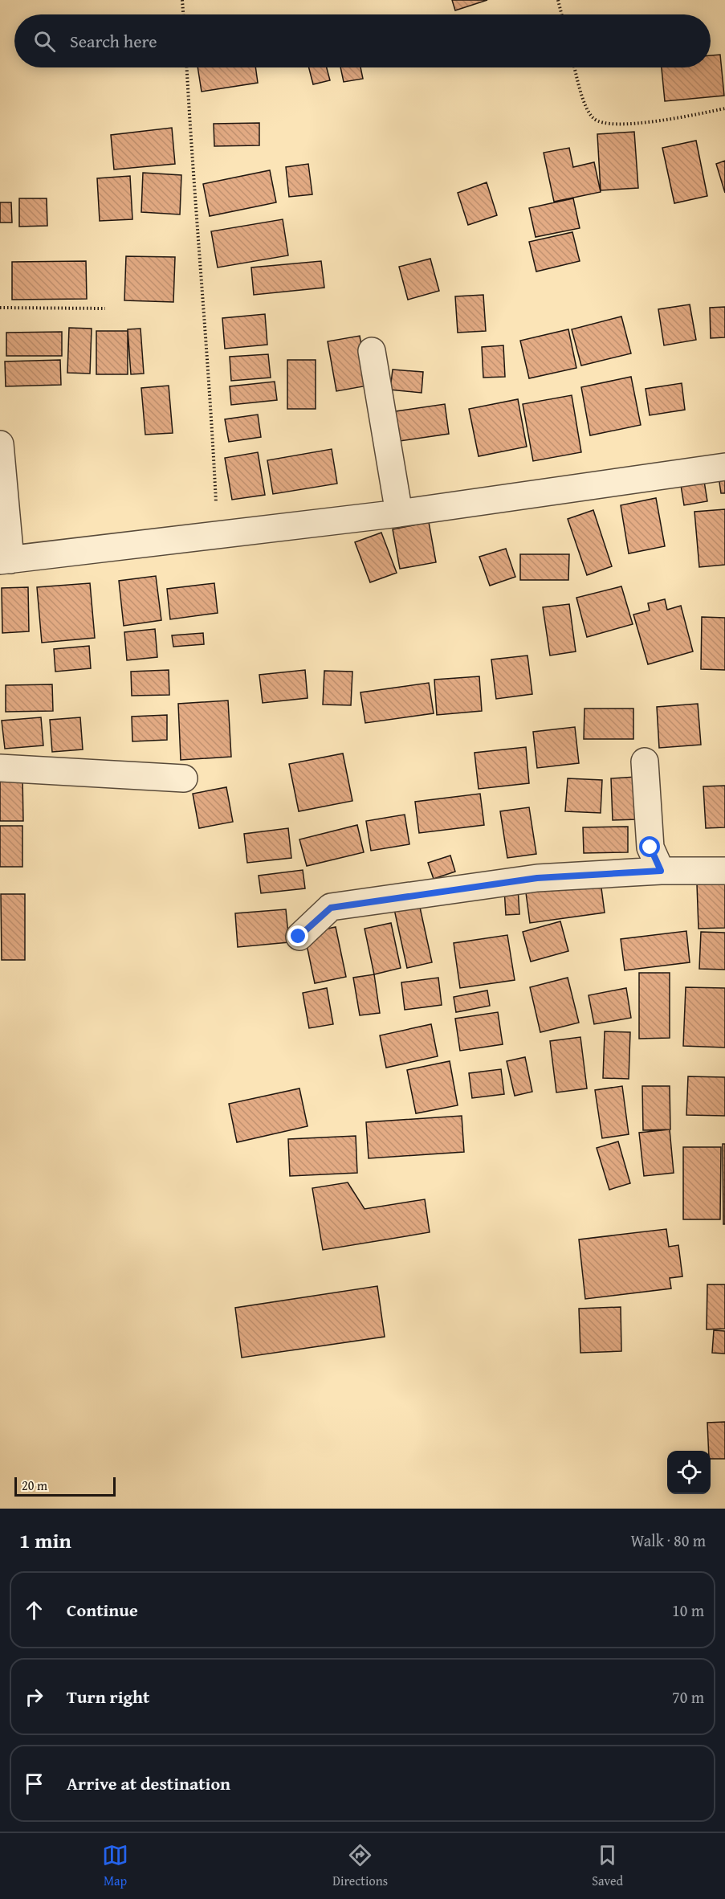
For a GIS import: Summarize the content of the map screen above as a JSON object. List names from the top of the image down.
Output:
{
  "scale_bar": "20 m",
  "page": {
    "search": "Search here",
    "scale": "20 m",
    "heading": ["1 min", "Walk · 80 m"],
    "list": [
      ["Continue", "10 m"],
      ["Turn right", "70 m"],
      "Arrive at destination"
    ],
    "nav": ["Map", "Directions", "Saved"]
  }
}
